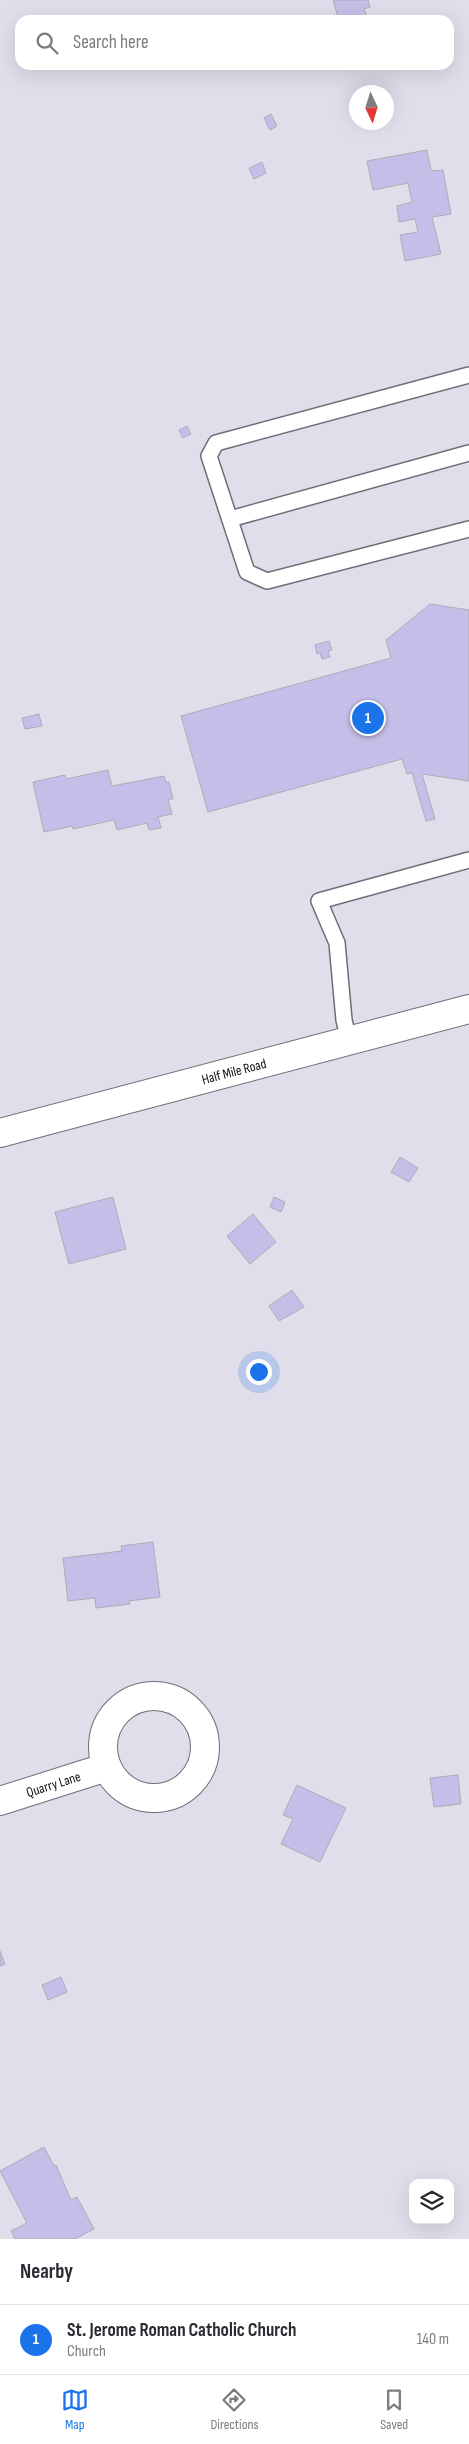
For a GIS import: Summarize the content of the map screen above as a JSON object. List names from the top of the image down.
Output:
{
  "streets": {
    "street": ["Half Mile Road", "Quarry Lane"]
  },
  "north": "bottom",
  "page": {
    "search": "Search here",
    "pins": "1",
    "heading": "Nearby",
    "list": [
      {
        "mark": "1",
        "name": "St. Jerome Roman Catholic Church",
        "note": "Church",
        "value": "140 m"
      }
    ],
    "nav": ["Map", "Directions", "Saved"]
  }
}
